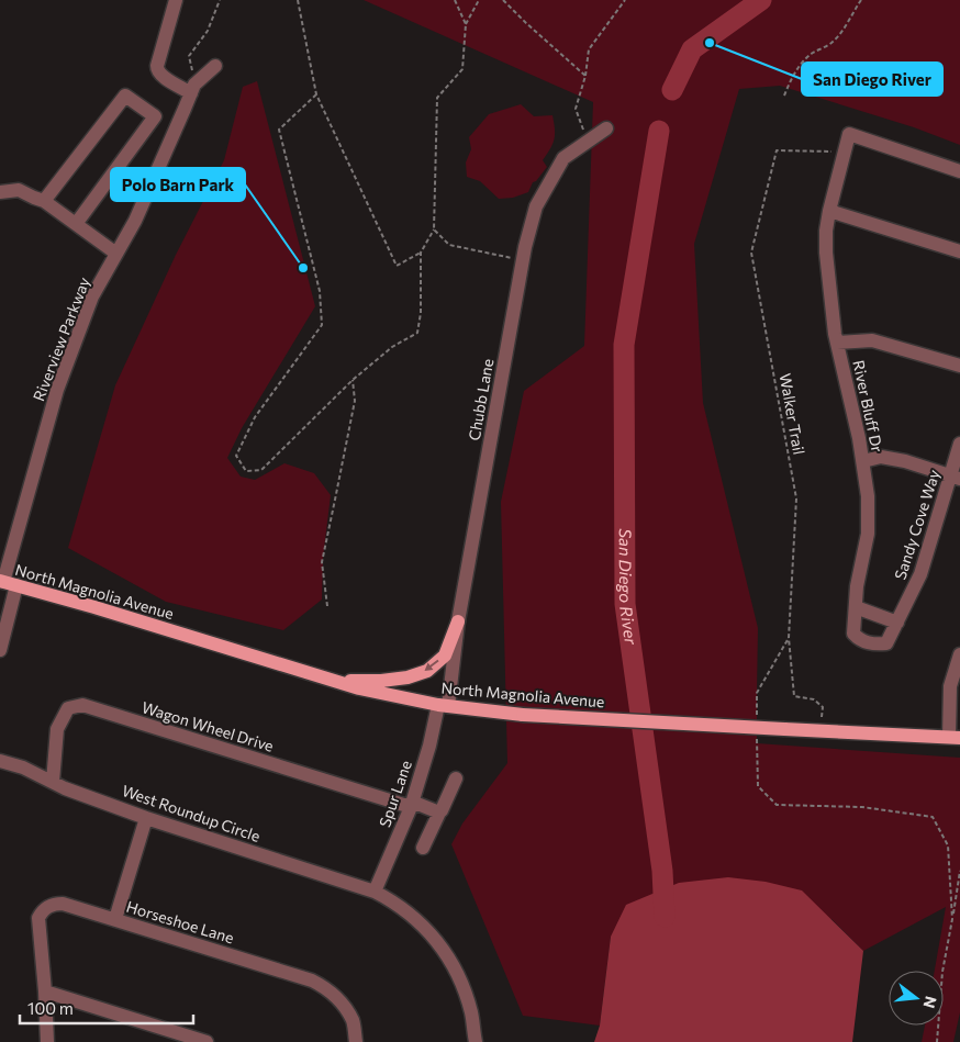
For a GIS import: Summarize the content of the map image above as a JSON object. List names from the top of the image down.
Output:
{
  "streets": {
    "main road": ["North Magnolia Avenue"],
    "street": [
      "Riverview Parkway",
      "Chubb Lane",
      "River Bluff Dr",
      "Sandy Cove Way",
      "Wagon Wheel Drive",
      "Spur Lane",
      "West Roundup Circle",
      "Horseshoe Lane"
    ],
    "path": ["Walker Trail"]
  },
  "crossings": [
    ["Riverview Parkway", "North Magnolia Avenue"],
    ["Chubb Lane", "North Magnolia Avenue"],
    ["Chubb Lane", "Spur Lane"],
    ["River Bluff Dr", "Walker Trail"],
    ["River Bluff Dr", "Sandy Cove Way"],
    ["Walker Trail", "North Magnolia Avenue"],
    ["North Magnolia Avenue", "Spur Lane"],
    ["Wagon Wheel Drive", "Spur Lane"],
    ["Wagon Wheel Drive", "West Roundup Circle"],
    ["Spur Lane", "West Roundup Circle"]
  ],
  "water": ["San Diego River"],
  "places": ["San Diego River", "Polo Barn Park"],
  "scale_bar": "100 m",
  "north": "right"
}
